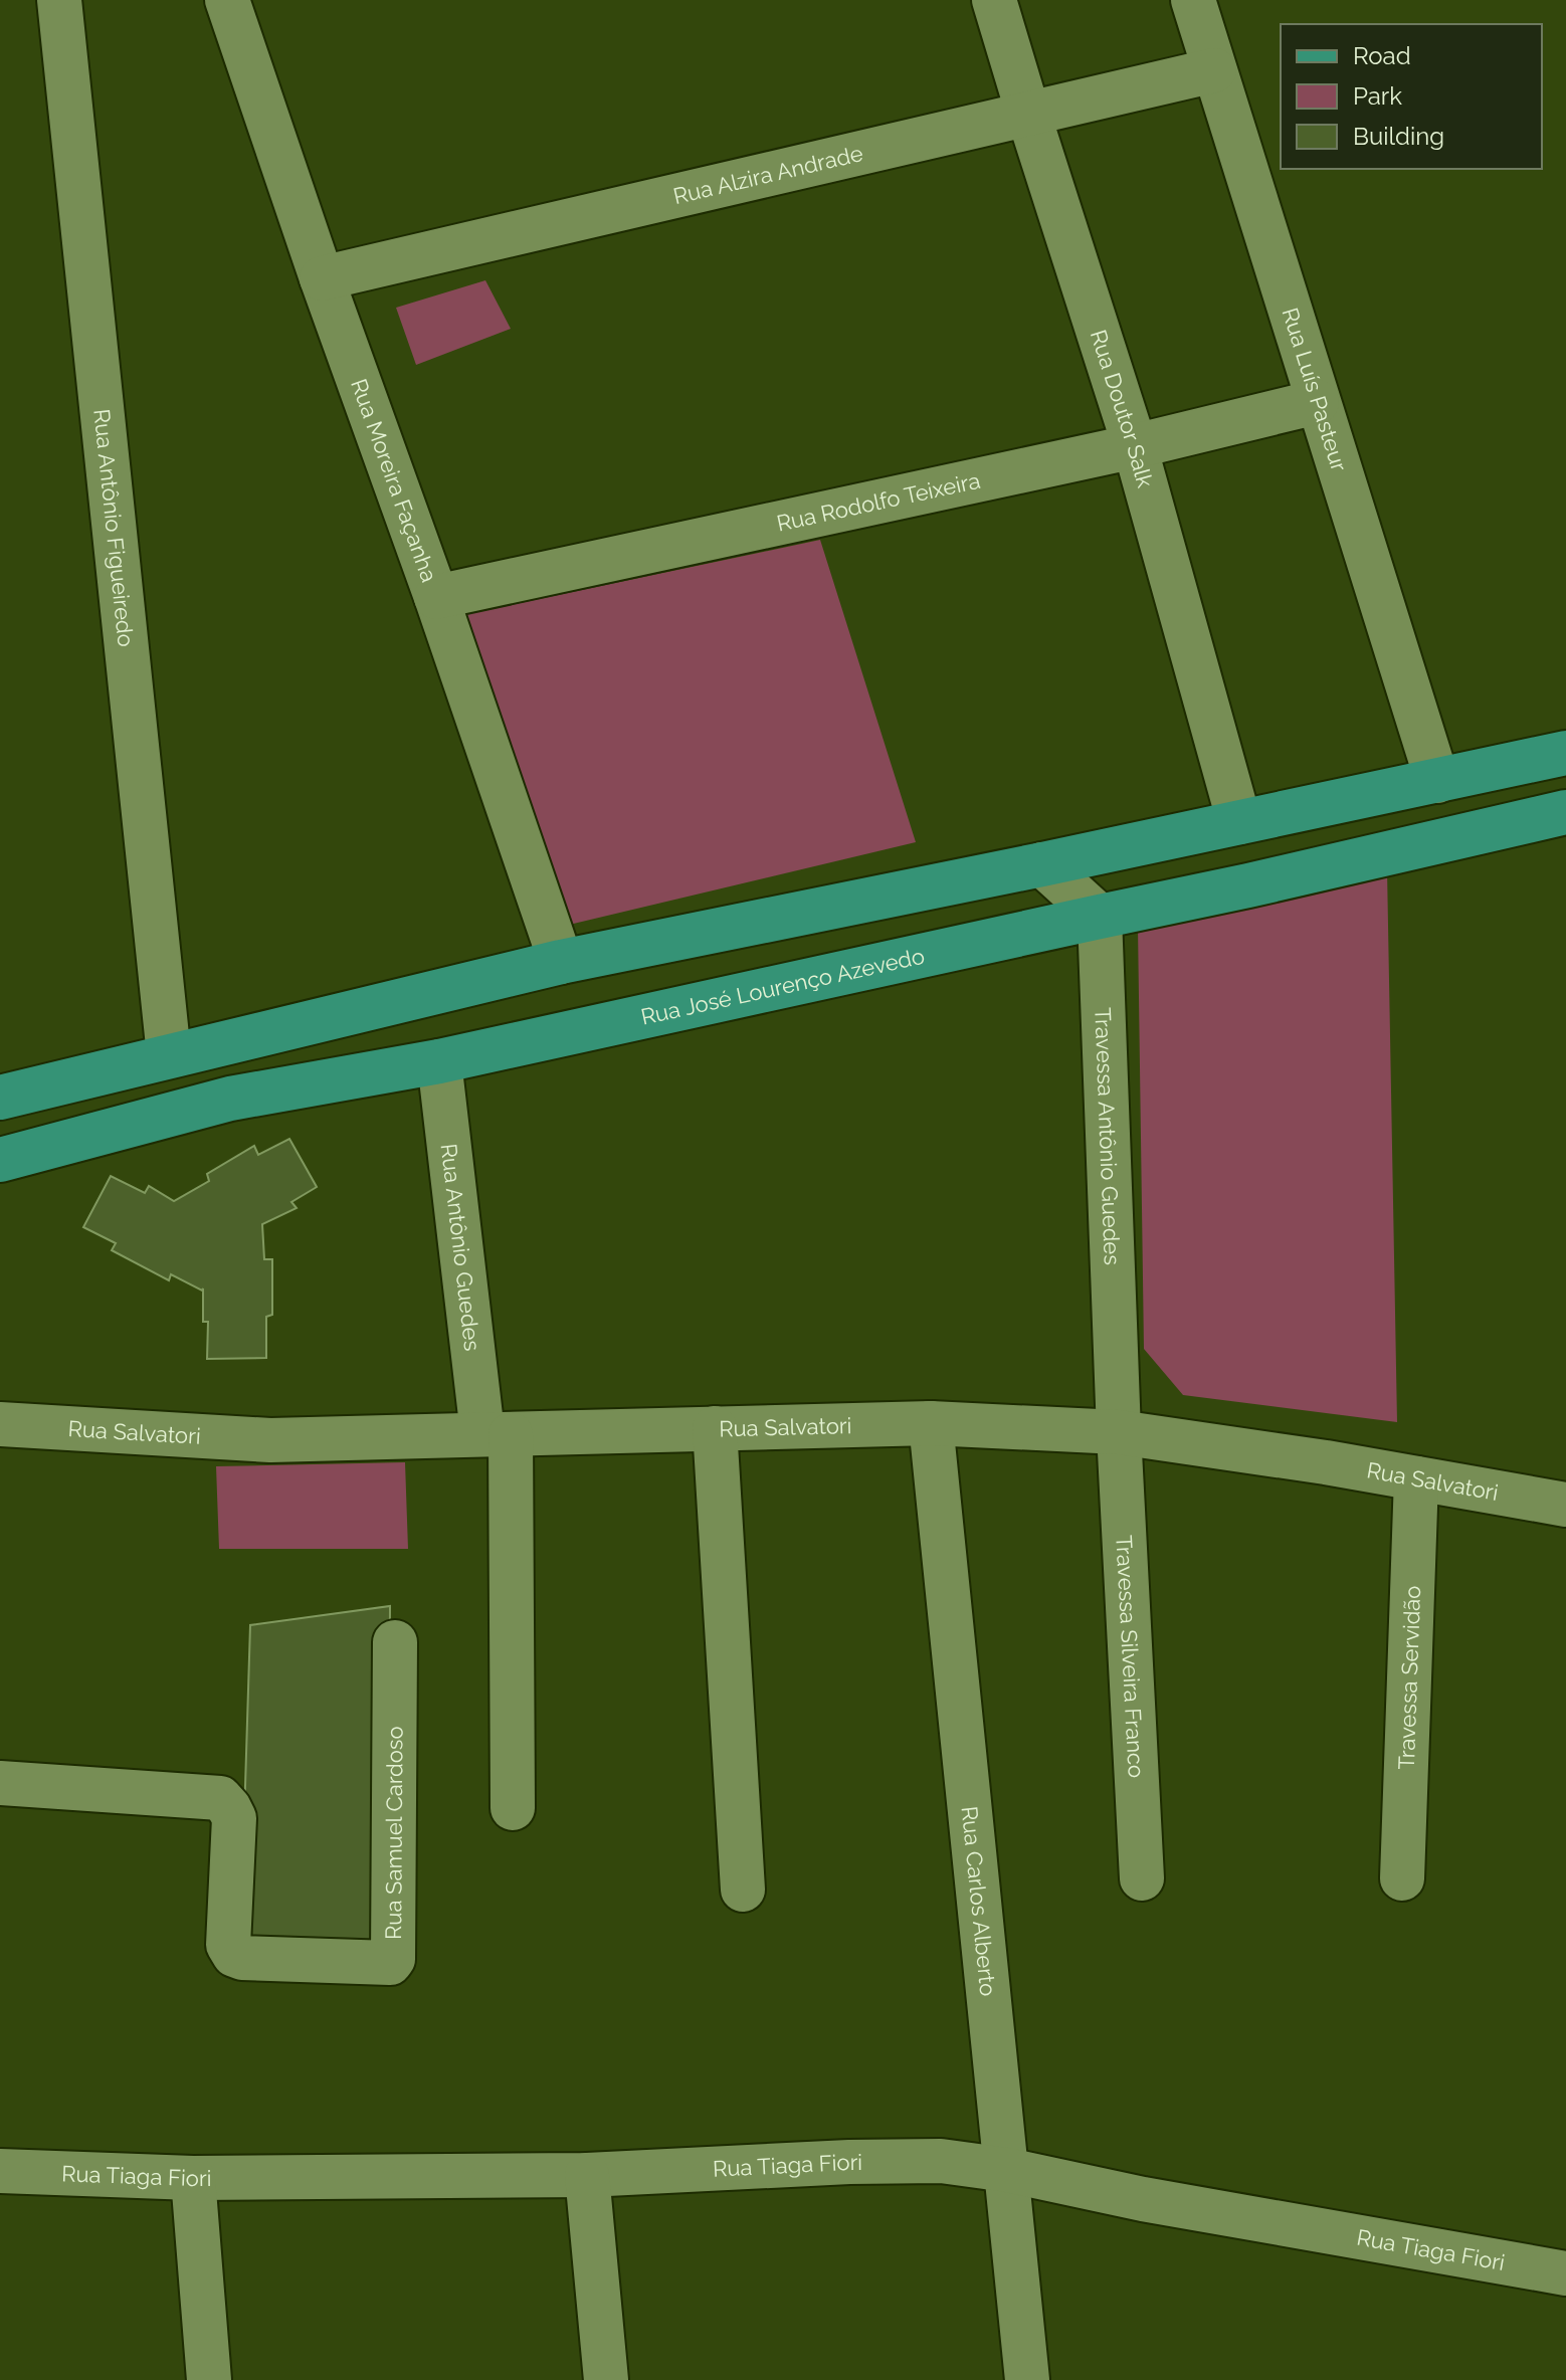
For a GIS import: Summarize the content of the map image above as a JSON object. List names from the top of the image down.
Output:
{
  "streets": {
    "main road": ["Rua José Lourenço Azevedo"],
    "street": [
      "Rua Alzira Andrade",
      "Rua Luís Pasteur",
      "Rua Doutor Salk",
      "Rua Moreira Façanha",
      "Rua Rodolfo Teixeira",
      "Rua Antônio Figueiredo",
      "Travessa Antônio Guedes",
      "Rua Antônio Guedes",
      "Rua Salvatori",
      "Travessa Silveira Franco",
      "Travessa Servidão",
      "Rua Samuel Cardoso",
      "Rua Carlos Alberto",
      "Rua Tiaga Fiori"
    ]
  },
  "crossings": [
    ["Rua Alzira Andrade", "Rua Luís Pasteur"],
    ["Rua Alzira Andrade", "Rua Doutor Salk"],
    ["Rua Alzira Andrade", "Rua Moreira Façanha"],
    ["Rua Luís Pasteur", "Rua Rodolfo Teixeira"],
    ["Rua Doutor Salk", "Rua Rodolfo Teixeira"],
    ["Rua Moreira Façanha", "Rua Rodolfo Teixeira"],
    ["Rua José Lourenço Azevedo", "Travessa Antônio Guedes"],
    ["Rua José Lourenço Azevedo", "Rua Antônio Guedes"],
    ["Travessa Antônio Guedes", "Rua Salvatori"],
    ["Travessa Antônio Guedes", "Travessa Silveira Franco"],
    ["Rua Antônio Guedes", "Rua Salvatori"],
    ["Rua Salvatori", "Travessa Silveira Franco"],
    ["Rua Salvatori", "Travessa Servidão"],
    ["Rua Salvatori", "Rua Carlos Alberto"],
    ["Rua Carlos Alberto", "Rua Tiaga Fiori"]
  ],
  "legend": ["Road", "Park", "Building"]
}
